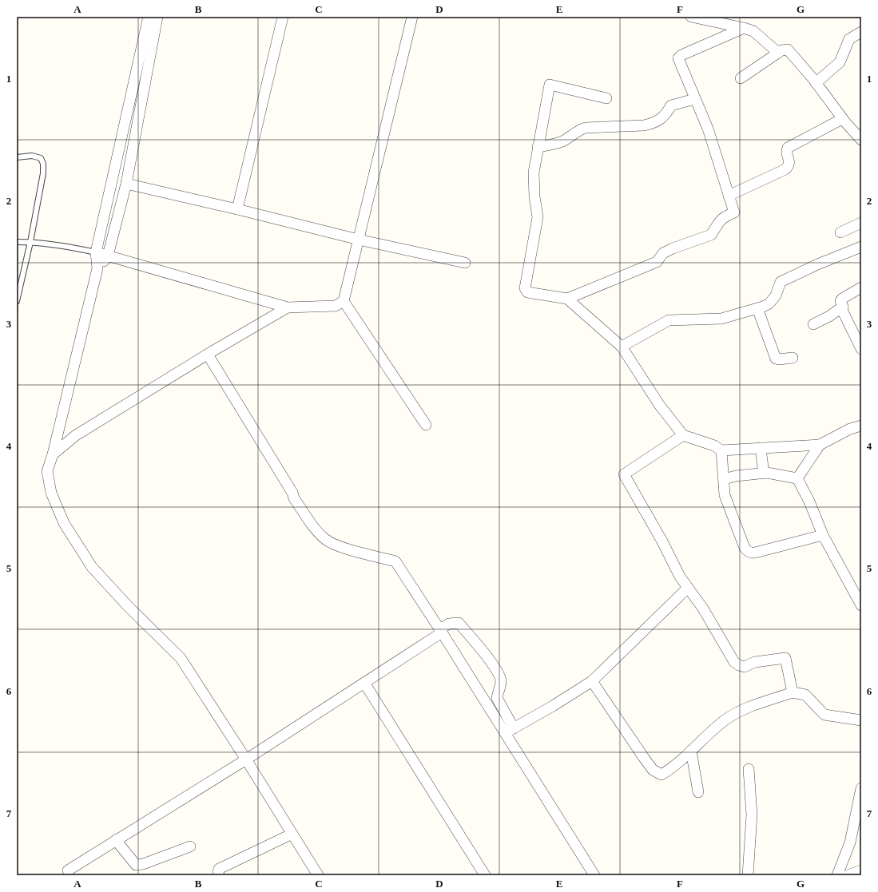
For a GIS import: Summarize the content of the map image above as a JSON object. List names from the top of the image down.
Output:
{
  "grid": {
    "columns": [
      "A",
      "B",
      "C",
      "D",
      "E",
      "F",
      "G"
    ],
    "rows": [
      "1",
      "2",
      "3",
      "4",
      "5",
      "6",
      "7"
    ]
  }
}
